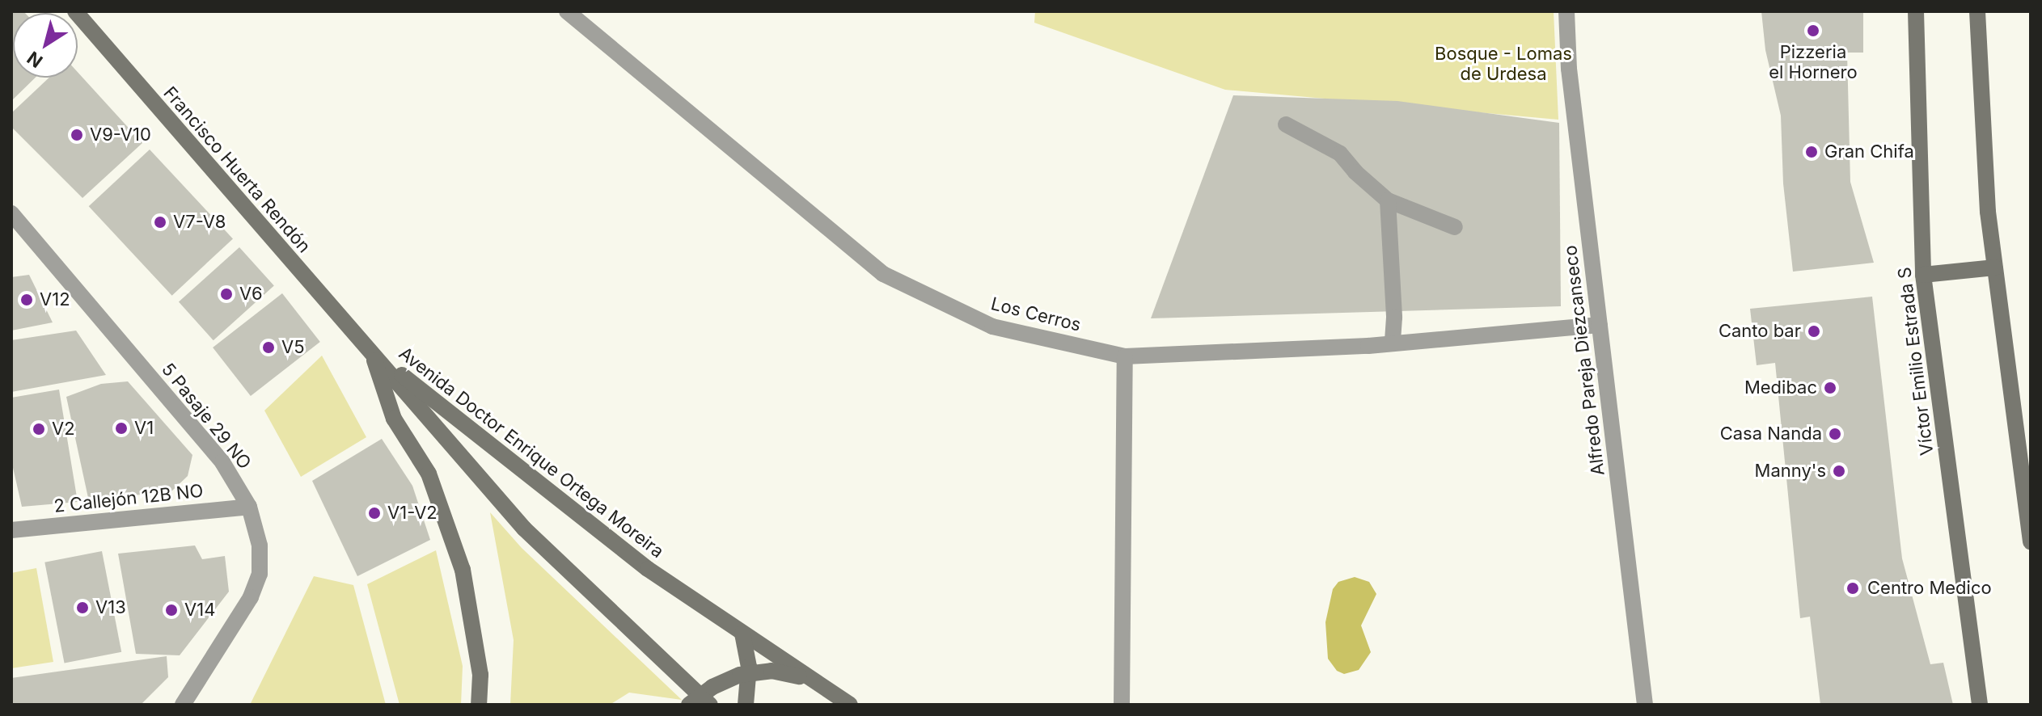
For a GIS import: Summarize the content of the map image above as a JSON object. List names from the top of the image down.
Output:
{
  "streets": {
    "main road": ["Francisco Huerta Rendón", "Víctor Emilio Estrada S", "Avenida Doctor Enrique Ortega Moreira"],
    "street": [
      "Los Cerros",
      "Alfredo Pareja Diezcanseco",
      "5 Pasaje 29 NO",
      "2 Callejón 12B NO"
    ]
  },
  "crossings": [
    ["Francisco Huerta Rendón", "Avenida Doctor Enrique Ortega Moreira"],
    ["Los Cerros", "Alfredo Pareja Diezcanseco"],
    ["5 Pasaje 29 NO", "2 Callejón 12B NO"]
  ],
  "parks": ["Bosque - Lomas de Urdesa"],
  "places": [
    "Pizzeria el Hornero",
    "V9-V10",
    "Gran Chifa",
    "V7-V8",
    "V6",
    "V12",
    "Canto bar",
    "V5",
    "Medibac",
    "V1",
    "V2",
    "Casa Nanda",
    "Manny's",
    "V1-V2",
    "Centro Medico",
    "V13",
    "V14"
  ],
  "north": "bottom left"
}
